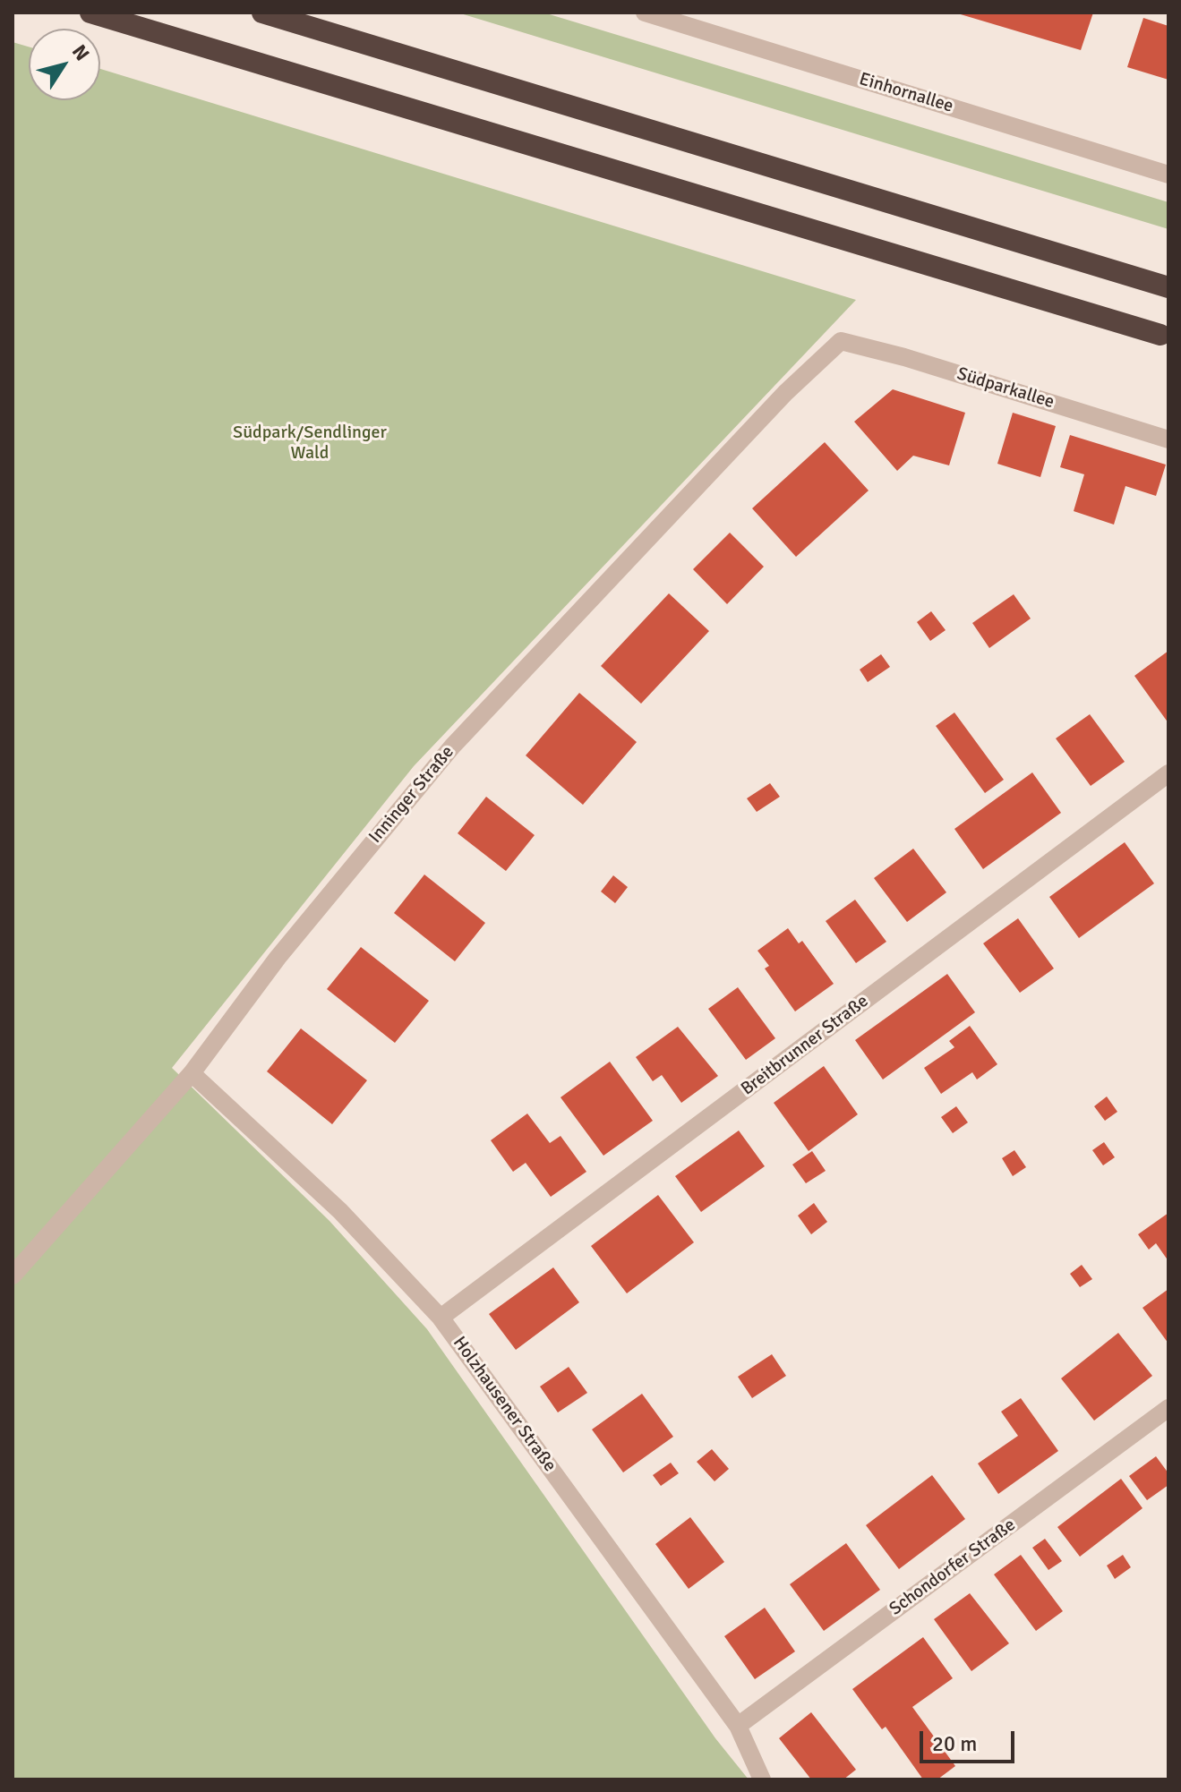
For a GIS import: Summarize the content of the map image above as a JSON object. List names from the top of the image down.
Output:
{
  "streets": {
    "street": [
      "Einhornallee",
      "Südparkallee",
      "Inninger Straße",
      "Breitbrunner Straße",
      "Holzhausener Straße",
      "Schondorfer Straße"
    ]
  },
  "crossings": [
    ["Südparkallee", "Inninger Straße"],
    ["Inninger Straße", "Holzhausener Straße"],
    ["Breitbrunner Straße", "Holzhausener Straße"],
    ["Holzhausener Straße", "Schondorfer Straße"]
  ],
  "parks": ["Südpark/Sendlinger Wald"],
  "scale_bar": "20 m",
  "north": "top right"
}
